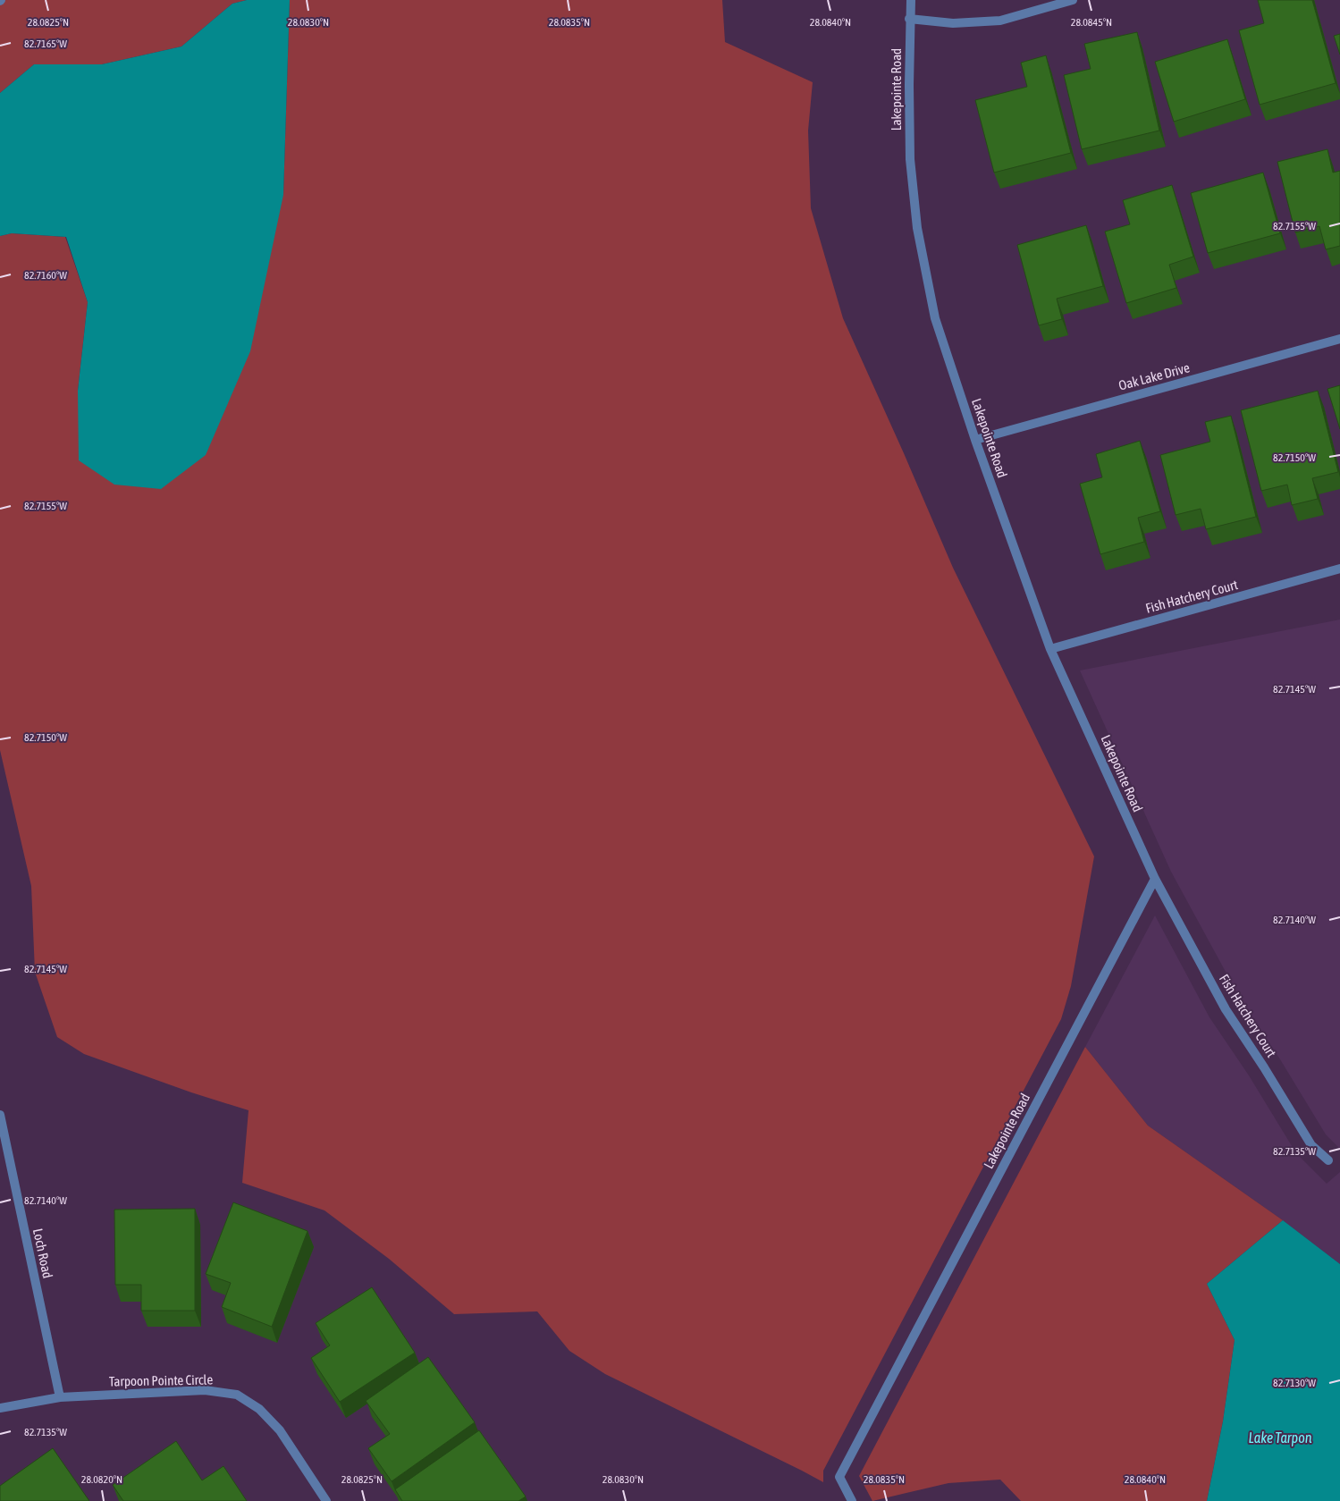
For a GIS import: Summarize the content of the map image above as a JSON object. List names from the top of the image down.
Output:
{
  "streets": {
    "street": [
      "Lakepointe Road",
      "Oak Lake Drive",
      "Fish Hatchery Court",
      "Loch Road",
      "Tarpoon Pointe Circle"
    ]
  },
  "crossings": [
    ["Lakepointe Road", "Oak Lake Drive"],
    ["Lakepointe Road", "Fish Hatchery Court"],
    ["Loch Road", "Tarpoon Pointe Circle"]
  ],
  "water": ["Lake Tarpon"],
  "coordinates": [
    "28.0825°N",
    "28.0830°N",
    "28.0835°N",
    "28.0840°N",
    "28.0845°N",
    "82.7165°W",
    "82.7155°W",
    "82.7160°W",
    "82.7150°W",
    "82.7145°W",
    "82.7140°W",
    "82.7135°W",
    "82.7130°W",
    "28.0820°N"
  ]
}
